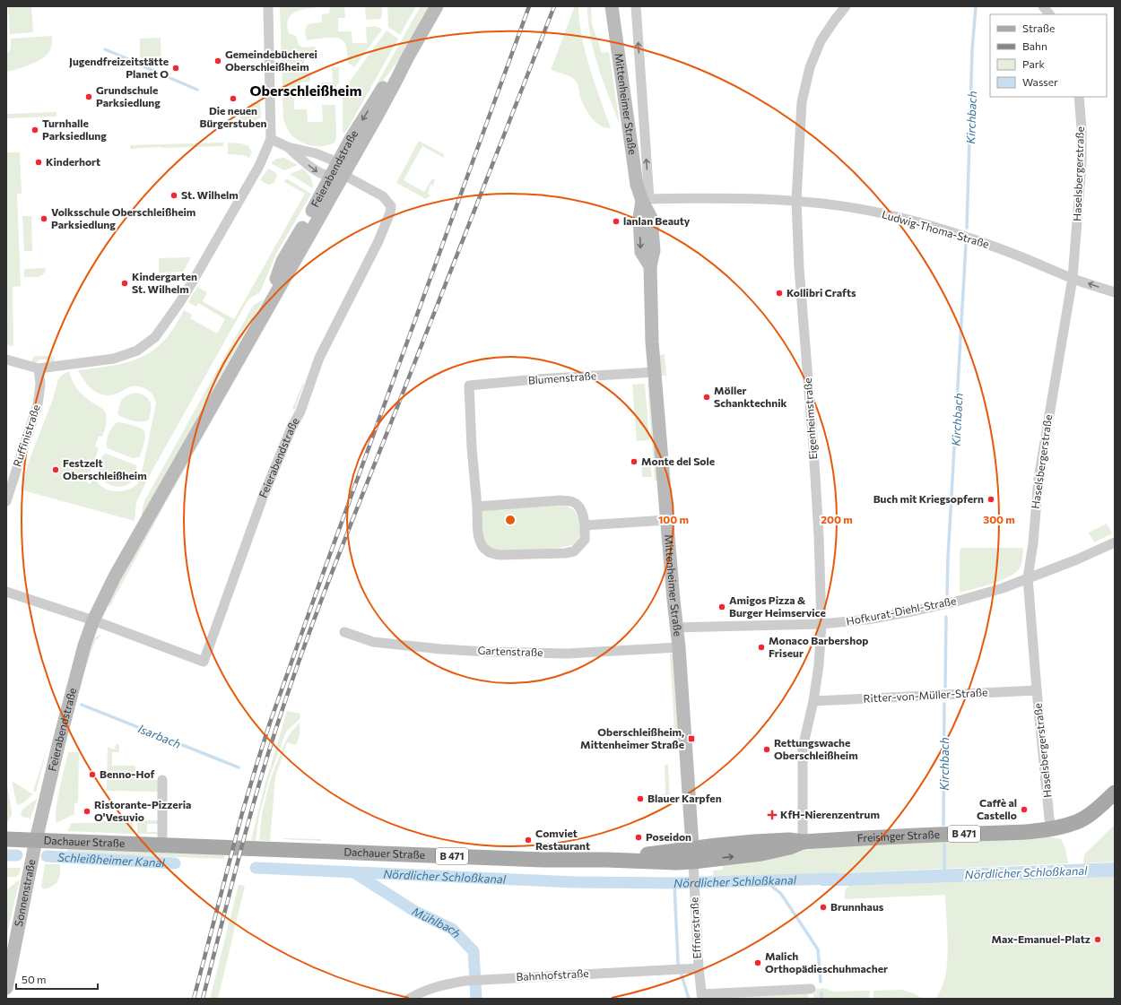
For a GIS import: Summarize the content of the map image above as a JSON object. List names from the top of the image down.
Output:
{
  "streets": {
    "main road": [
      "Mittenheimer Straße",
      "Feierabendstraße",
      "B 471",
      "Freisinger Straße",
      "Dachauer Straße",
      "Sonnenstraße"
    ],
    "street": [
      "Haselsbergerstraße",
      "Ludwig-Thoma-Straße",
      "Blumenstraße",
      "Eigenheimstraße",
      "Ruffinistraße",
      "Hofkurat-Diehl-Straße",
      "Gartenstraße",
      "Ritter-von-Müller-Straße",
      "Effnerstraße",
      "Bahnhofstraße"
    ]
  },
  "crossings": [
    ["Mittenheimer Straße", "Ludwig-Thoma-Straße"],
    ["Mittenheimer Straße", "Blumenstraße"],
    ["Mittenheimer Straße", "Hofkurat-Diehl-Straße"],
    ["Mittenheimer Straße", "Gartenstraße"],
    ["Mittenheimer Straße", "Freisinger Straße"],
    ["Mittenheimer Straße", "Dachauer Straße"],
    ["Mittenheimer Straße", "Effnerstraße"],
    ["Feierabendstraße", "Dachauer Straße"],
    ["Feierabendstraße", "Sonnenstraße"],
    ["Haselsbergerstraße", "Ludwig-Thoma-Straße"],
    ["Haselsbergerstraße", "Hofkurat-Diehl-Straße"],
    ["Haselsbergerstraße", "Ritter-von-Müller-Straße"],
    ["Haselsbergerstraße", "Freisinger Straße"],
    ["Ludwig-Thoma-Straße", "Eigenheimstraße"],
    ["Eigenheimstraße", "Hofkurat-Diehl-Straße"],
    ["Eigenheimstraße", "Ritter-von-Müller-Straße"],
    ["Eigenheimstraße", "Freisinger Straße"],
    ["Freisinger Straße", "Dachauer Straße"],
    ["Freisinger Straße", "Effnerstraße"],
    ["Dachauer Straße", "Sonnenstraße"],
    ["Dachauer Straße", "Effnerstraße"],
    ["Effnerstraße", "Bahnhofstraße"]
  ],
  "districts": ["Oberschleißheim"],
  "water": [
    "Kirchbach",
    "Isarbach",
    "Schleißheimer Kanal",
    "Nördlicher Schloßkanal",
    "Mühlbach"
  ],
  "places": {
    "other": [
      "Gemeindebücherei Oberschleißheim",
      "Jugendfreizeitstätte Planet O",
      "Grundschule Parksiedlung",
      "Die neuen Bürgerstuben",
      "Turnhalle Parksiedlung",
      "Kinderhort",
      "St. Wilhelm",
      "Volksschule Oberschleißheim Parksiedlung",
      "lanlan Beauty",
      "Kindergarten St. Wilhelm",
      "Kollibri Crafts",
      "Möller Schanktechnik",
      "Monte del Sole",
      "Festzelt Oberschleißheim",
      "Buch mit Kriegsopfern",
      "Amigos Pizza & Burger Heimservice",
      "Monaco Barbershop Friseur",
      "Rettungswache Oberschleißheim",
      "Benno-Hof",
      "Blauer Karpfen",
      "Caffè al Castello",
      "Ristorante-Pizzeria O'Vesuvio",
      "Poseidon",
      "Comviet Restaurant",
      "Brunnhaus",
      "Max-Emanuel-Platz",
      "Malich Orthopädieschuhmacher"
    ],
    "transit": ["Oberschleißheim, Mittenheimer Straße"],
    "health": ["KfH-Nierenzentrum"]
  },
  "legend": [
    "Straße",
    "Bahn",
    "Park",
    "Wasser"
  ],
  "scale_bar": "50 m",
  "rings": ["100 m", "200 m", "300 m"]
}
